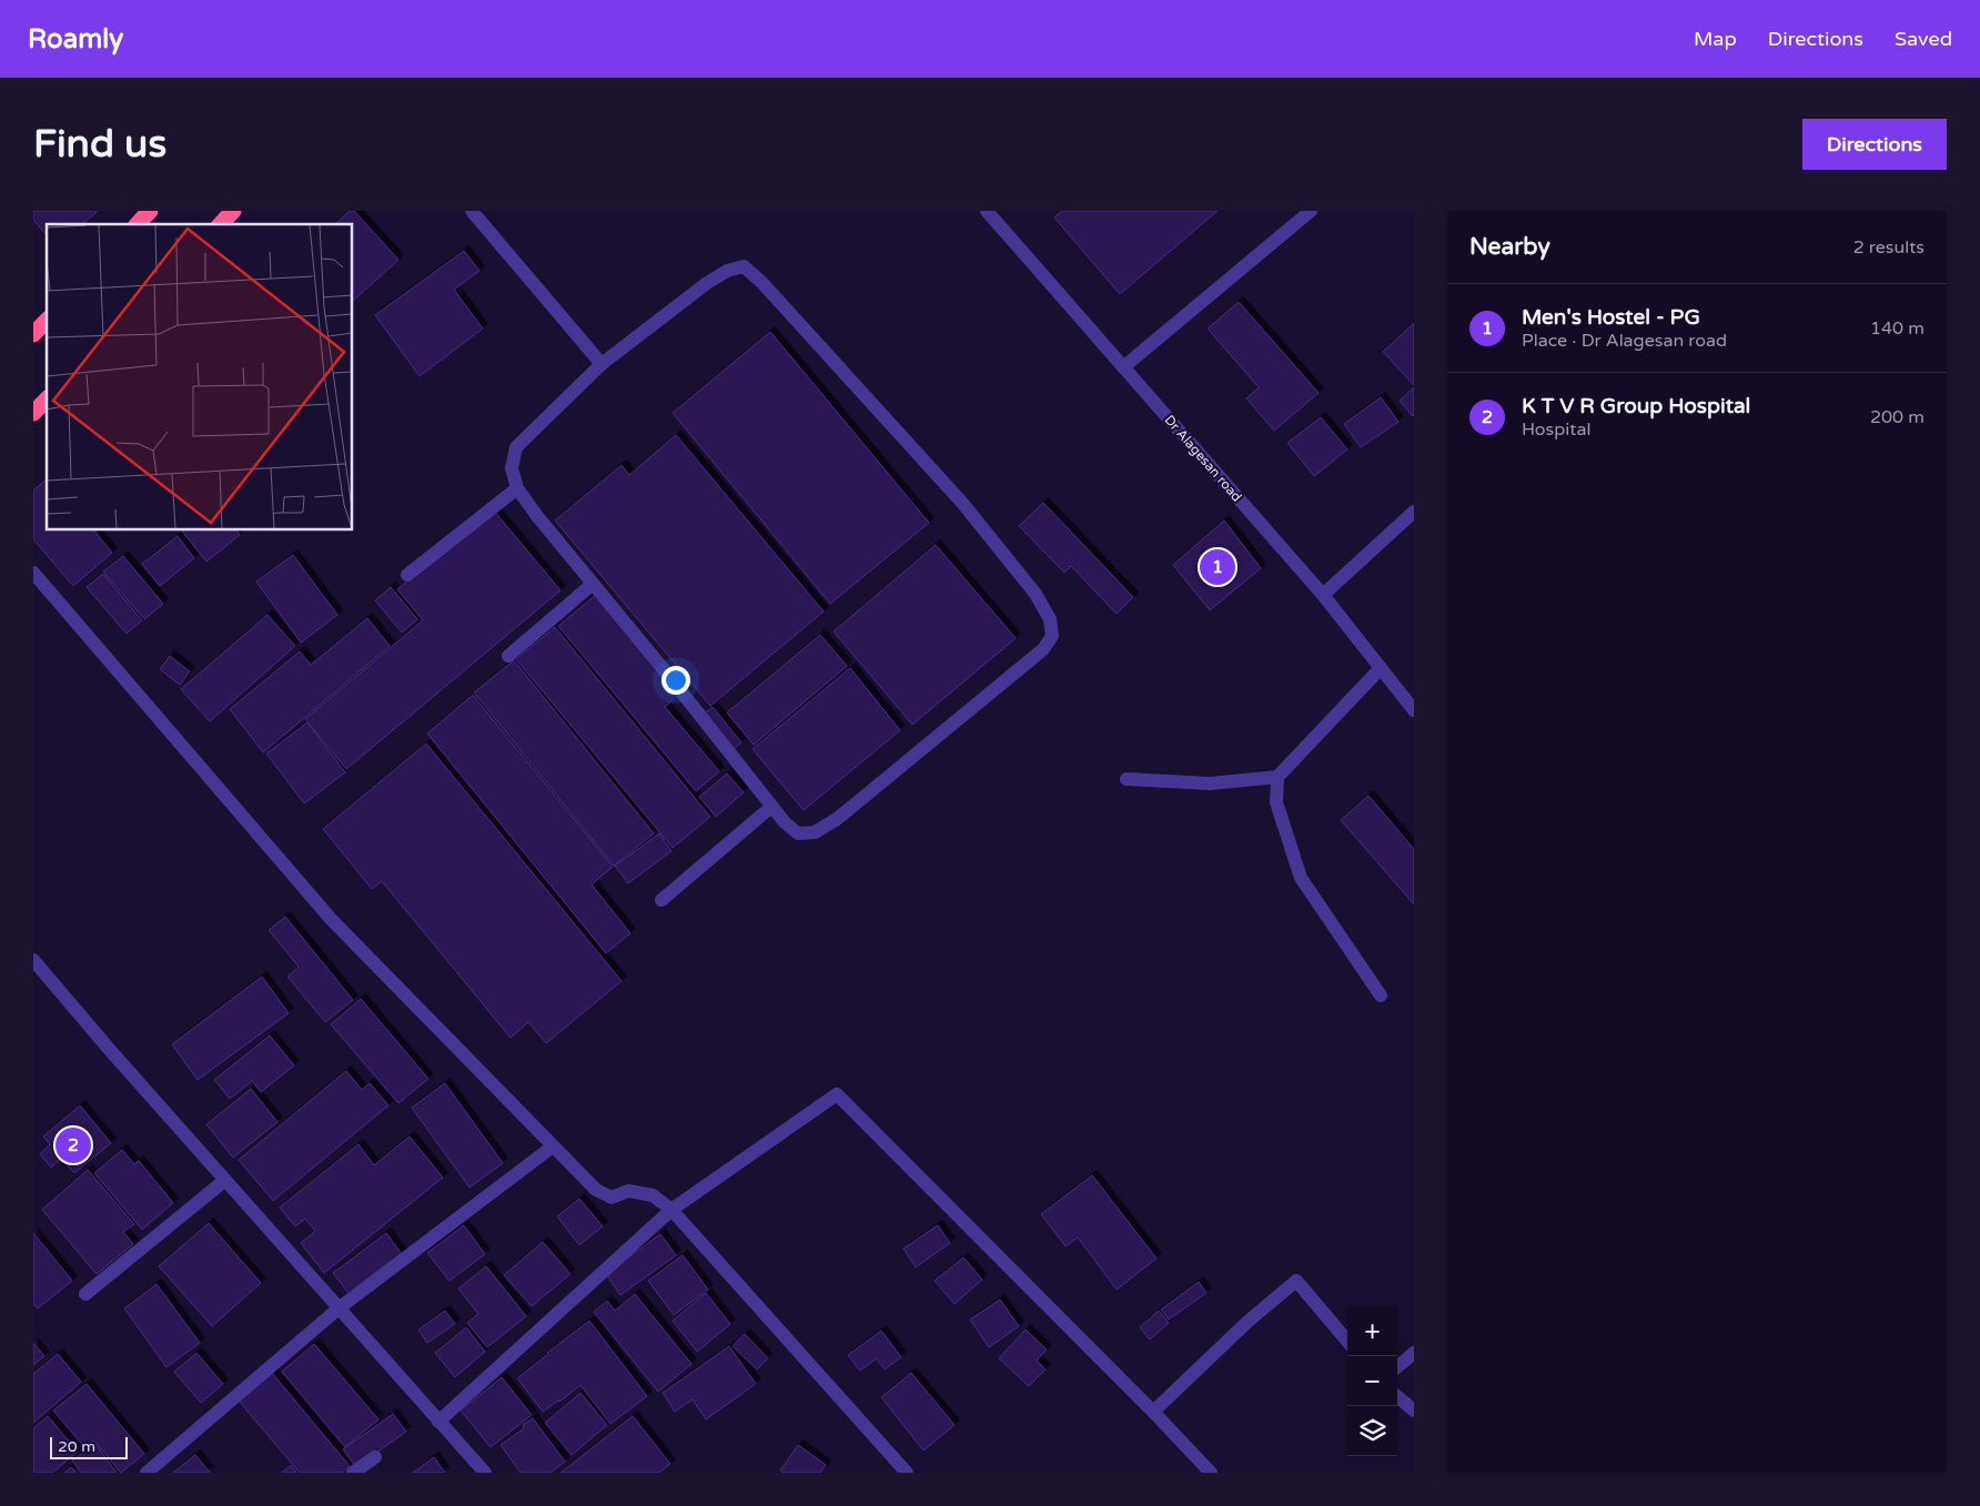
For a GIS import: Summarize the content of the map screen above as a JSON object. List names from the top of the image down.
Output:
{
  "streets": {
    "street": ["Dr Alagesan road"]
  },
  "scale_bar": "20 m",
  "page": {
    "header": "Roamly",
    "nav": ["Map", "Directions", "Saved"],
    "buttons": "Directions",
    "title": "Find us",
    "heading": ["Nearby", "2 results"],
    "list": [
      {
        "mark": "1",
        "name": "Men's Hostel - PG",
        "note": "Place · Dr Alagesan road",
        "value": "140 m"
      },
      {
        "mark": "2",
        "name": "K T V R Group Hospital",
        "note": "Hospital",
        "value": "200 m"
      }
    ],
    "pins": ["1", "2"],
    "map_buttons": ["+", "−"],
    "scale": "20 m"
  }
}
